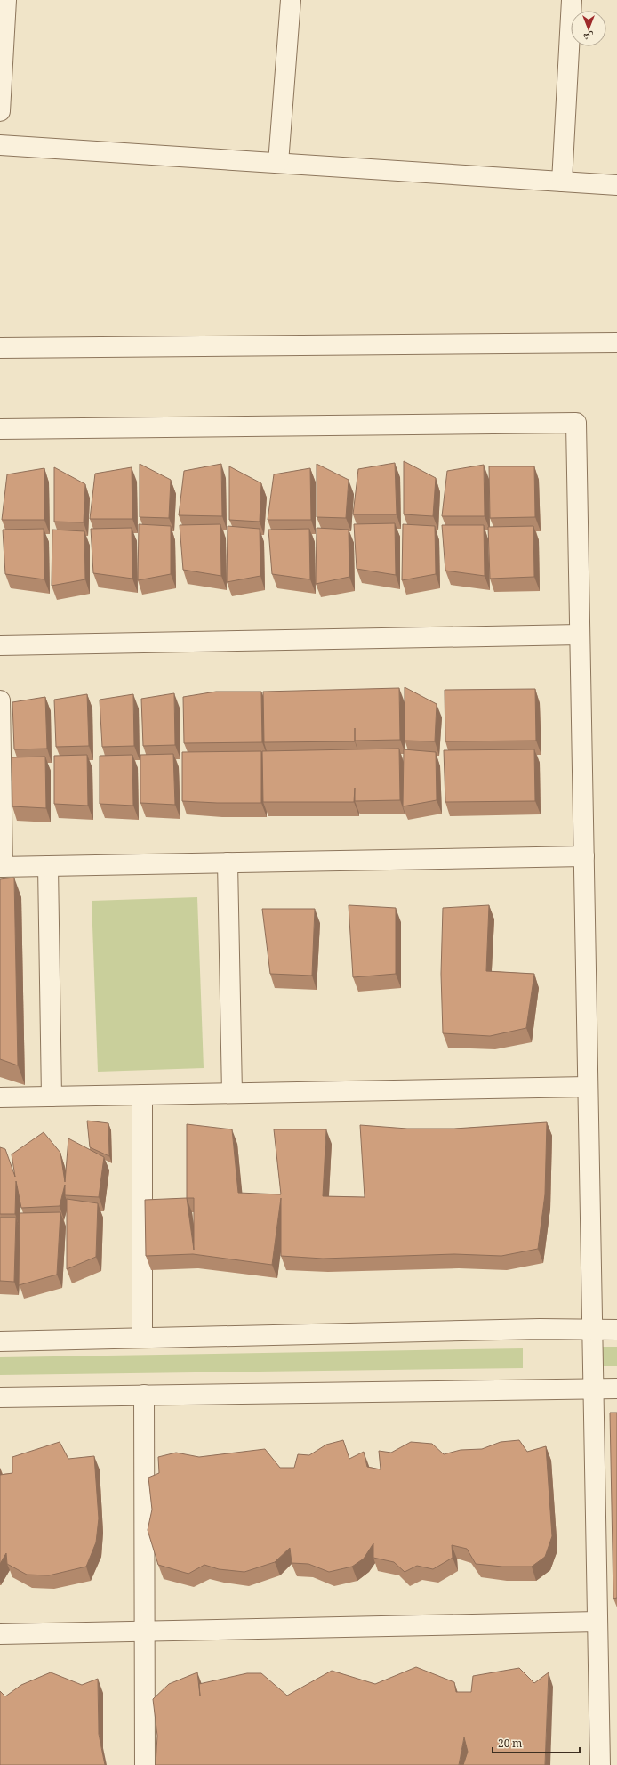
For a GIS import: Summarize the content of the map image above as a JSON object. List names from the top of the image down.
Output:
{
  "scale_bar": "20 m",
  "north": "bottom"
}
